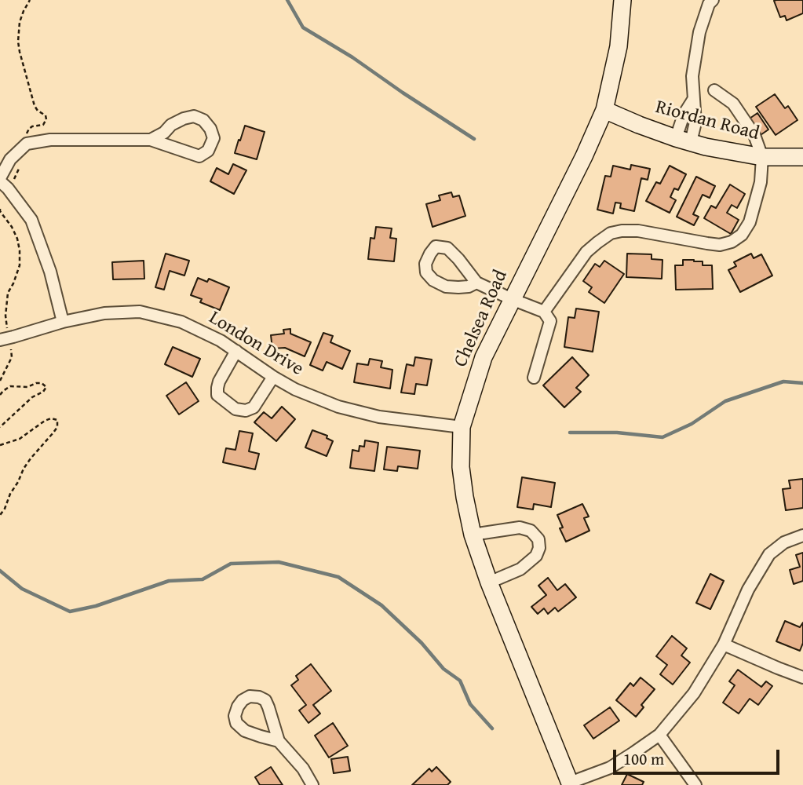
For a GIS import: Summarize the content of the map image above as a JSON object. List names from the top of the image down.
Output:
{
  "streets": {
    "street": ["Riordan Road", "Chelsea Road", "London Drive"]
  },
  "crossings": [
    ["Riordan Road", "Chelsea Road"],
    ["Chelsea Road", "London Drive"]
  ],
  "scale_bar": "100 m"
}
